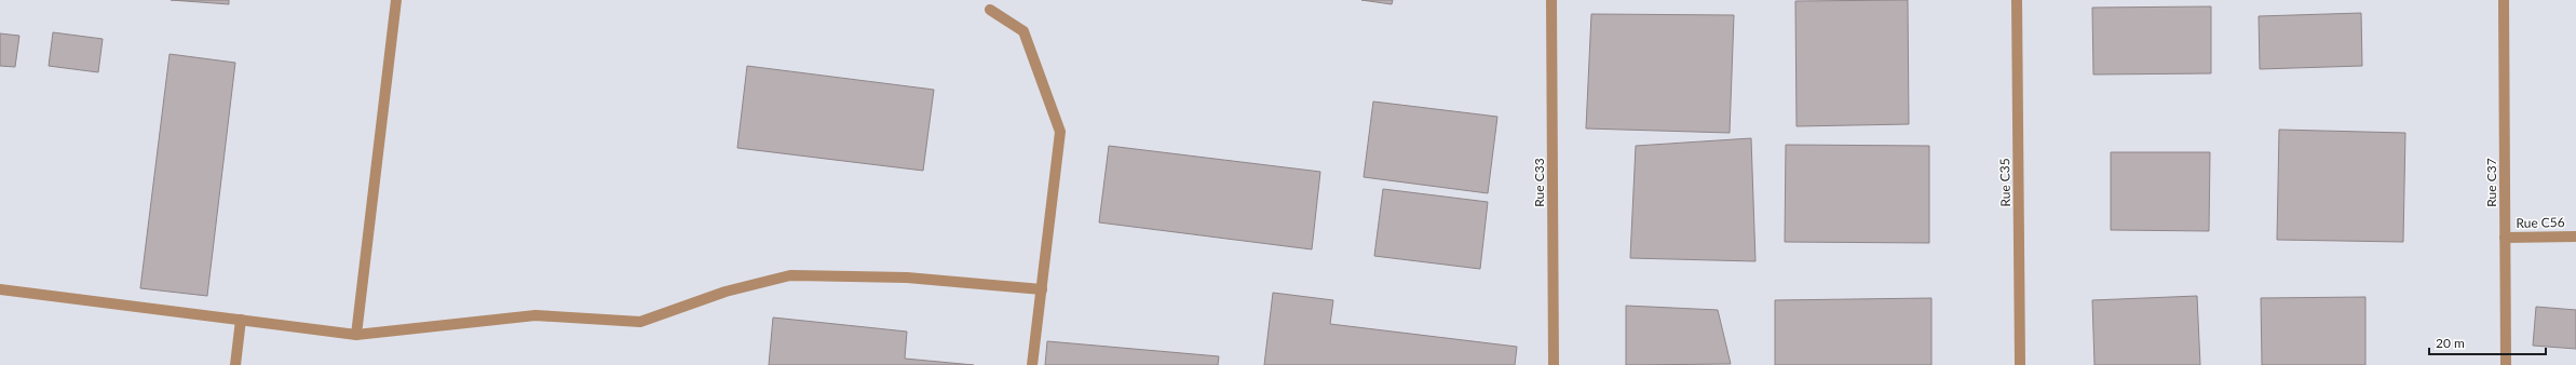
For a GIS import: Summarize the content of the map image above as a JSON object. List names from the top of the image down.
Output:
{
  "streets": {
    "street": [
      "Rue C33",
      "Rue C35",
      "Rue C37",
      "Rue C56"
    ]
  },
  "crossings": [
    ["Rue C37", "Rue C56"]
  ],
  "scale_bar": "20 m"
}
